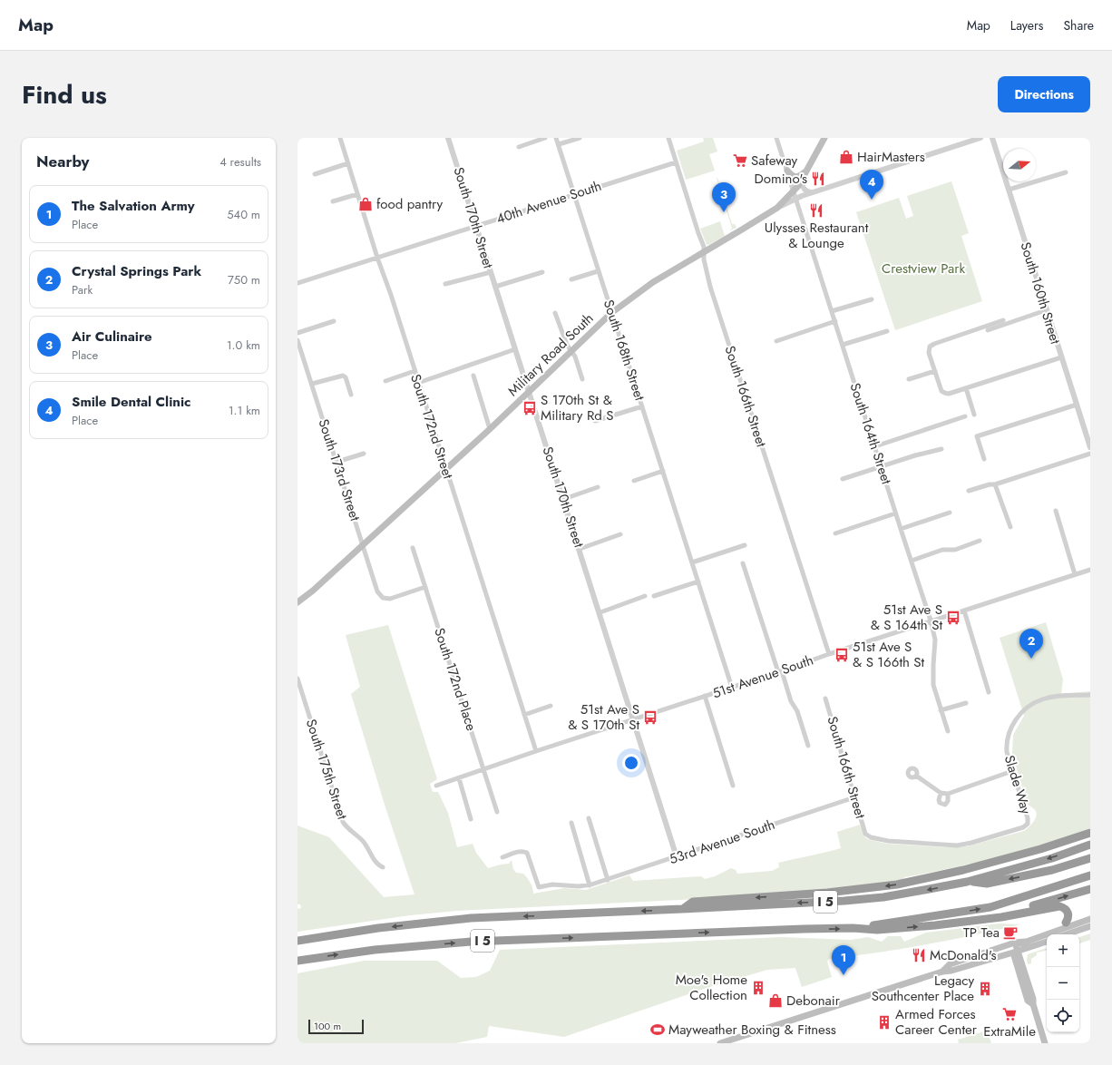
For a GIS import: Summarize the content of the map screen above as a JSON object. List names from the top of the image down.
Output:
{
  "streets": {
    "highway": ["I 5"],
    "main road": ["Military Road South"],
    "street": [
      "40th Avenue South",
      "South 170th Street",
      "South 160th Street",
      "South 168th Street",
      "South 166th Street",
      "South 172nd Street",
      "South 164th Street",
      "South 173rd Street",
      "51st Avenue South",
      "South 172nd Place",
      "South 175th Street",
      "Slade Way",
      "53rd Avenue South"
    ]
  },
  "crossings": [
    ["40th Avenue South", "South 170th Street"],
    ["40th Avenue South", "South 168th Street"],
    ["40th Avenue South", "South 166th Street"],
    ["40th Avenue South", "South 172nd Street"],
    ["South 170th Street", "Military Road South"],
    ["South 170th Street", "51st Avenue South"],
    ["South 170th Street", "53rd Avenue South"],
    ["South 168th Street", "Military Road South"],
    ["South 168th Street", "51st Avenue South"],
    ["Military Road South", "South 166th Street"],
    ["Military Road South", "South 172nd Street"],
    ["Military Road South", "South 164th Street"],
    ["Military Road South", "South 173rd Street"],
    ["South 166th Street", "51st Avenue South"],
    ["South 166th Street", "Slade Way"],
    ["South 166th Street", "53rd Avenue South"],
    ["South 172nd Street", "51st Avenue South"],
    ["South 164th Street", "51st Avenue South"],
    ["South 173rd Street", "South 172nd Place"],
    ["51st Avenue South", "South 172nd Place"]
  ],
  "parks": ["Crestview Park"],
  "places": {
    "shop": ["HairMasters", "food pantry", "Debonair"],
    "supermarket": ["Safeway", "ExtraMile"],
    "restaurant": ["Domino's", "Ulysses Restaurant & Lounge", "McDonald's"],
    "bus stop": [
      "S 170th St & Military Rd S",
      "51st Ave S & S 164th St",
      "51st Ave S & S 166th St",
      "51st Ave S & S 170th St"
    ],
    "cafe": ["TP Tea"],
    "building": ["Moe's Home Collection", "Legacy Southcenter Place", "Armed Forces Career Center"],
    "sports": ["Mayweather Boxing & Fitness"]
  },
  "scale_bar": "100 m",
  "north": "right",
  "page": {
    "header": "Map",
    "nav": ["Map", "Layers", "Share"],
    "title": "Find us",
    "buttons": "Directions",
    "heading": ["Nearby", "4 results"],
    "pins": [
      "4",
      "3",
      "2",
      "1"
    ],
    "list": [
      {
        "mark": "1",
        "name": "The Salvation Army",
        "note": "Place",
        "value": "540 m"
      },
      {
        "mark": "2",
        "name": "Crystal Springs Park",
        "note": "Park",
        "value": "750 m"
      },
      {
        "mark": "3",
        "name": "Air Culinaire",
        "note": "Place",
        "value": "1.0 km"
      },
      {
        "mark": "4",
        "name": "Smile Dental Clinic",
        "note": "Place",
        "value": "1.1 km"
      }
    ],
    "map_buttons": ["+", "−"],
    "scale": "100 m"
  }
}
